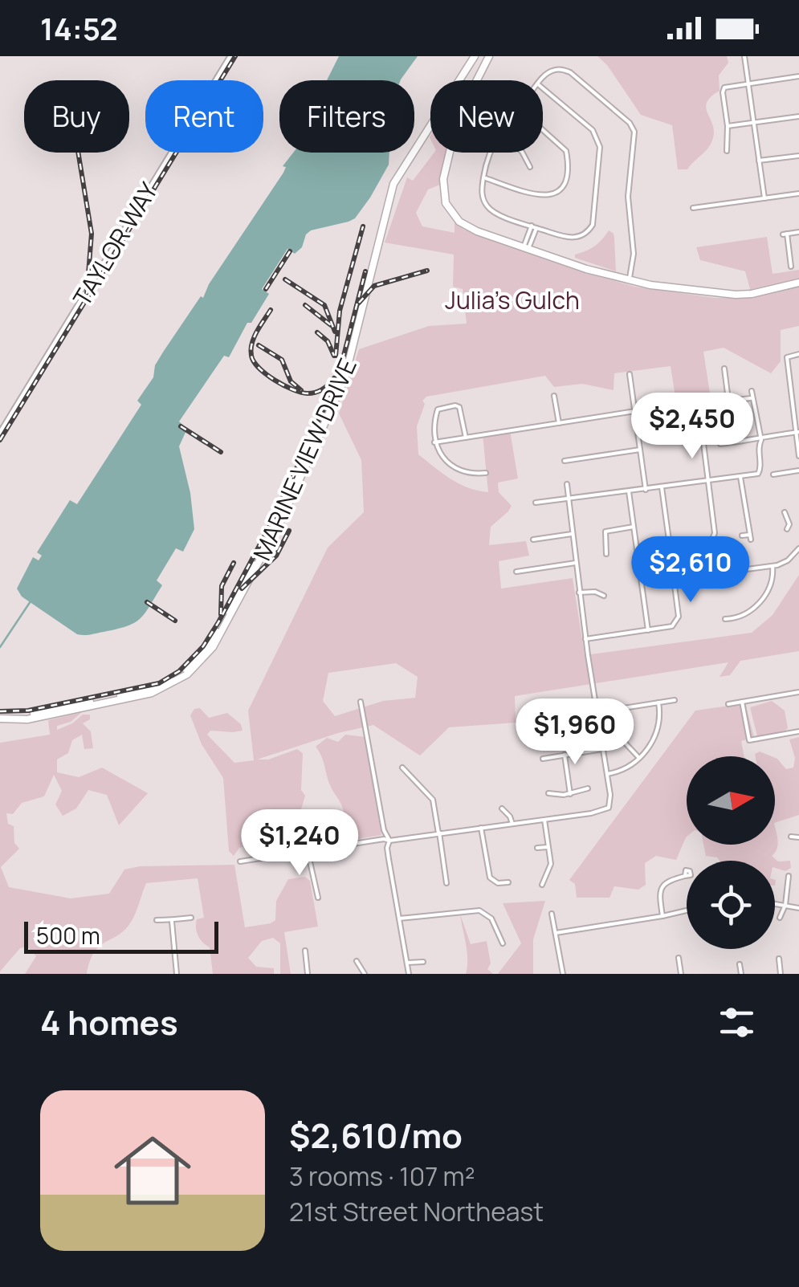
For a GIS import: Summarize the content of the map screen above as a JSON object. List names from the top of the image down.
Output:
{
  "streets": {
    "main road": ["MARINE VIEW DRIVE"],
    "street": ["TAYLOR WAY"]
  },
  "parks": ["Julia's Gulch"],
  "scale_bar": "500 m",
  "north": "right",
  "page": {
    "status": "14:52",
    "chip": [
      "Buy",
      "Rent",
      "Filters",
      "New"
    ],
    "price": [
      "$2,450",
      "$2,610",
      "$1,960",
      "$1,240"
    ],
    "scale": "500 m",
    "heading": "4 homes",
    "list": [
      {
        "name": "$2,610/mo",
        "note": "3 rooms · 107 m² · 21st Street Northeast"
      }
    ]
  }
}
